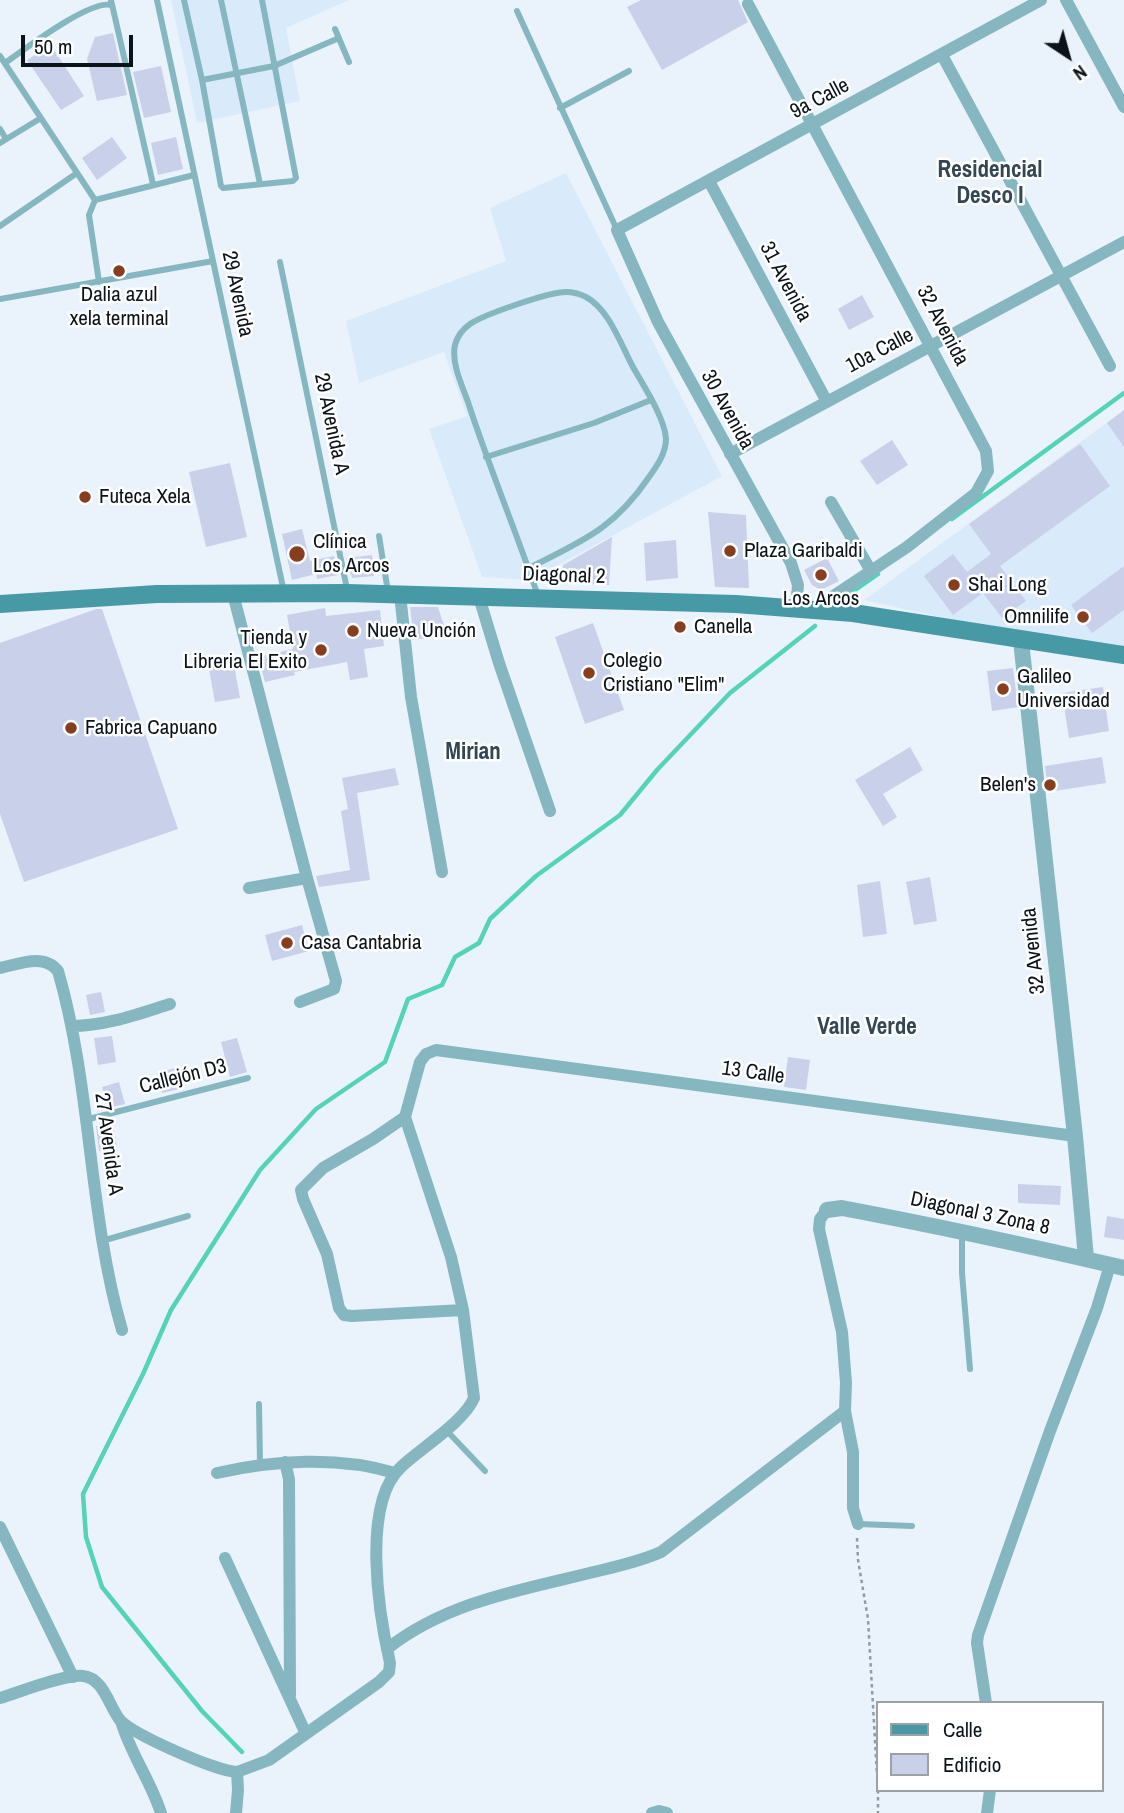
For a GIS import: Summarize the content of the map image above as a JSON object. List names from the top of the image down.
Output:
{
  "streets": {
    "main road": ["Diagonal 2"],
    "street": [
      "9a Calle",
      "31 Avenida",
      "32 Avenida",
      "10a Calle",
      "30 Avenida",
      "13 Calle",
      "27 Avenida A",
      "Diagonal 3 Zona 8"
    ],
    "lane": ["29 Avenida", "29 Avenida A", "Callejón D3"]
  },
  "crossings": [
    ["9a Calle", "31 Avenida"],
    ["9a Calle", "32 Avenida"],
    ["9a Calle", "30 Avenida"],
    ["31 Avenida", "10a Calle"],
    ["29 Avenida", "Diagonal 2"],
    ["32 Avenida", "10a Calle"],
    ["32 Avenida", "30 Avenida"],
    ["32 Avenida", "Diagonal 2"],
    ["32 Avenida", "13 Calle"],
    ["32 Avenida", "Diagonal 3 Zona 8"],
    ["10a Calle", "30 Avenida"],
    ["30 Avenida", "Diagonal 2"],
    ["29 Avenida A", "Diagonal 2"],
    ["Callejón D3", "27 Avenida A"]
  ],
  "districts": ["Residencial Desco I", "Mirian", "Valle Verde"],
  "places": [
    "Dalia azul xela terminal",
    "Futeca Xela",
    "Plaza Garibaldi",
    "Clínica Los Arcos",
    "Los Arcos",
    "Shai Long",
    "Omnilife",
    "Canella",
    "Nueva Unción",
    "Tienda y Libreria El Exito",
    "Colegio Cristiano \"Elim\"",
    "Galileo Universidad",
    "Fabrica Capuano",
    "Belen's",
    "Casa Cantabria"
  ],
  "legend": ["Calle", "Edificio"],
  "scale_bar": "50 m",
  "north": "bottom right"
}
